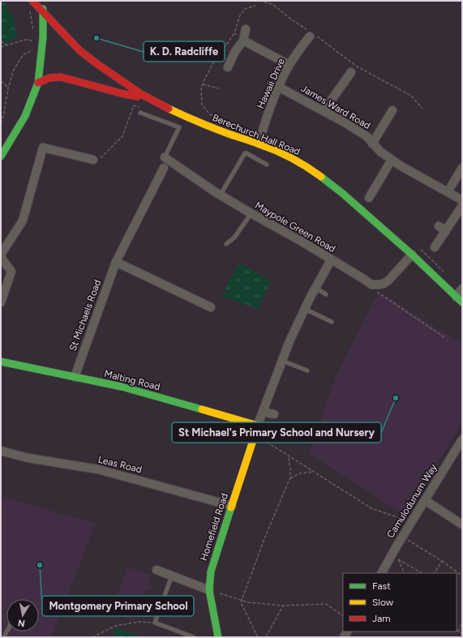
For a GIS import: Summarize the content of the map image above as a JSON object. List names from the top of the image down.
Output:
{
  "streets": {
    "street": [
      "Hawaii Drive",
      "James Ward Road",
      "Berechurch Hall Road",
      "Maypole Green Road",
      "St Michaels Road",
      "Malting Road",
      "Leas Road",
      "Camulodunum Way",
      "Homefield Road"
    ]
  },
  "crossings": [
    ["Hawaii Drive", "James Ward Road"],
    ["Hawaii Drive", "Berechurch Hall Road"],
    ["Maypole Green Road", "Homefield Road"],
    ["St Michaels Road", "Malting Road"],
    ["Malting Road", "Homefield Road"],
    ["Leas Road", "Homefield Road"]
  ],
  "places": ["K. D. Radcliffe", "St Michael's Primary School and Nursery", "Montgomery Primary School"],
  "legend": ["Fast", "Slow", "Jam"],
  "north": "bottom"
}
